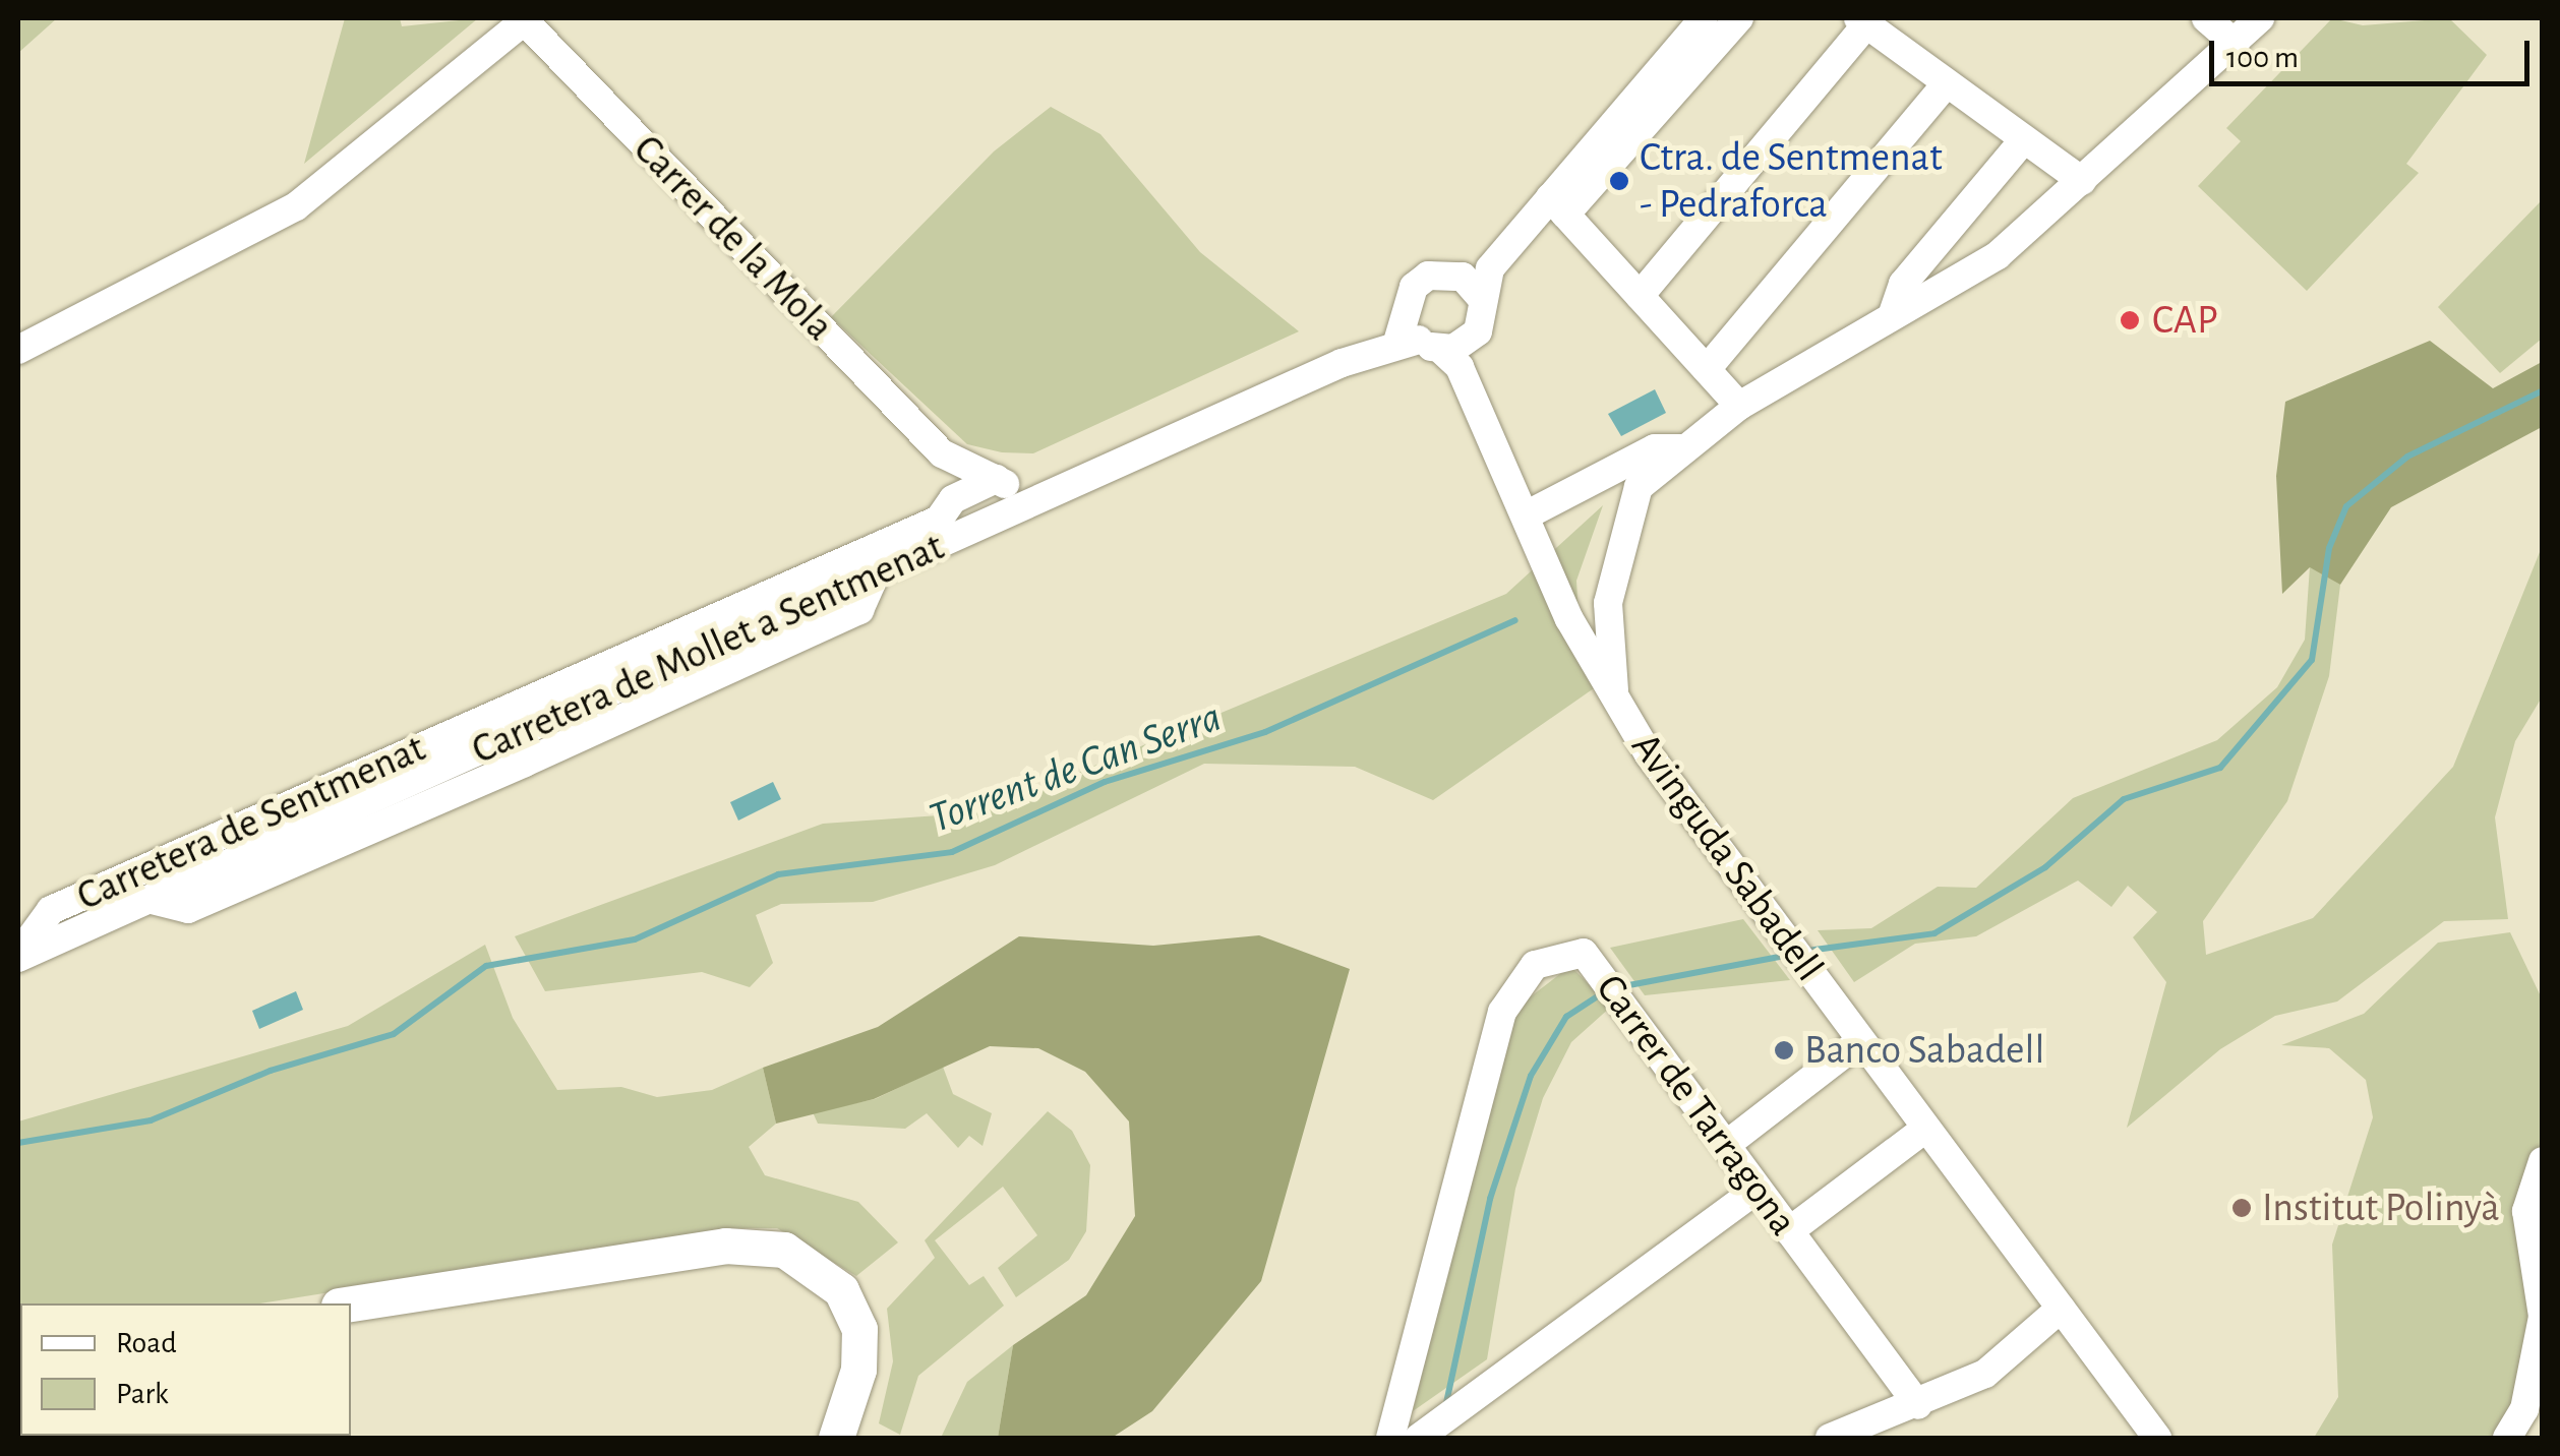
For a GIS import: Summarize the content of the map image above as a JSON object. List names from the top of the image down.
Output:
{
  "streets": {
    "street": [
      "Carrer de la Mola",
      "Carretera de Mollet a Sentmenat",
      "Carretera de Sentmenat",
      "Avinguda Sabadell",
      "Carrer de Tarragona"
    ]
  },
  "crossings": [
    ["Carrer de la Mola", "Carretera de Mollet a Sentmenat"],
    ["Carrer de la Mola", "Carretera de Sentmenat"],
    ["Carretera de Mollet a Sentmenat", "Carretera de Sentmenat"]
  ],
  "water": ["Torrent de Can Serra"],
  "places": [
    "Ctra. de Sentmenat - Pedraforca",
    "CAP",
    "Banco Sabadell",
    "Institut Polinyà"
  ],
  "legend": ["Road", "Park"],
  "scale_bar": "100 m"
}
